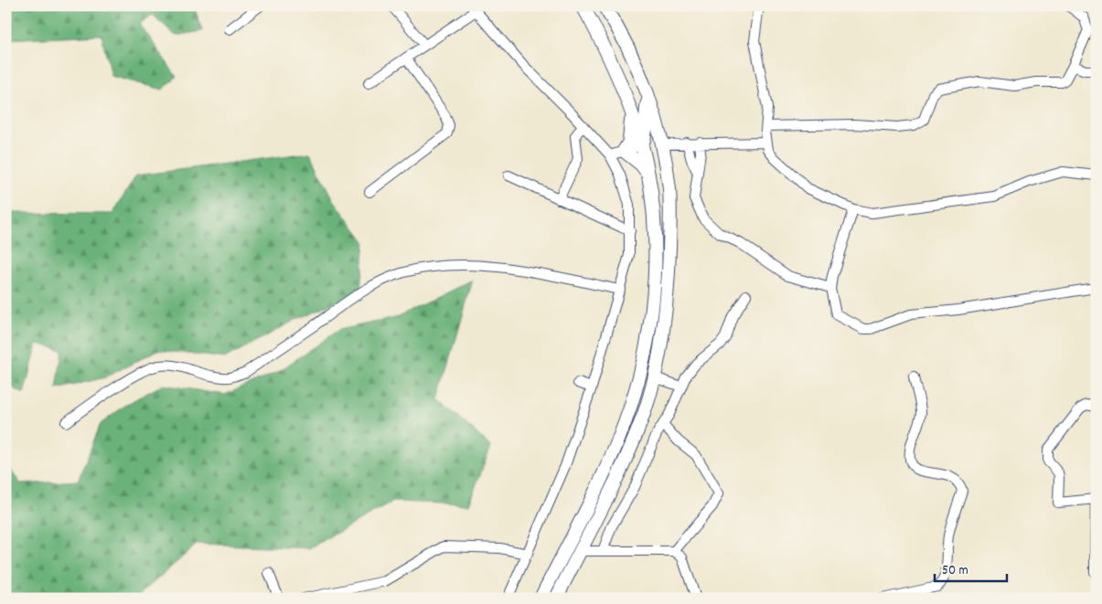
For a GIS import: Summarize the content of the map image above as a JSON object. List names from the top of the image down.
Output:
{
  "scale_bar": "50 m"
}
